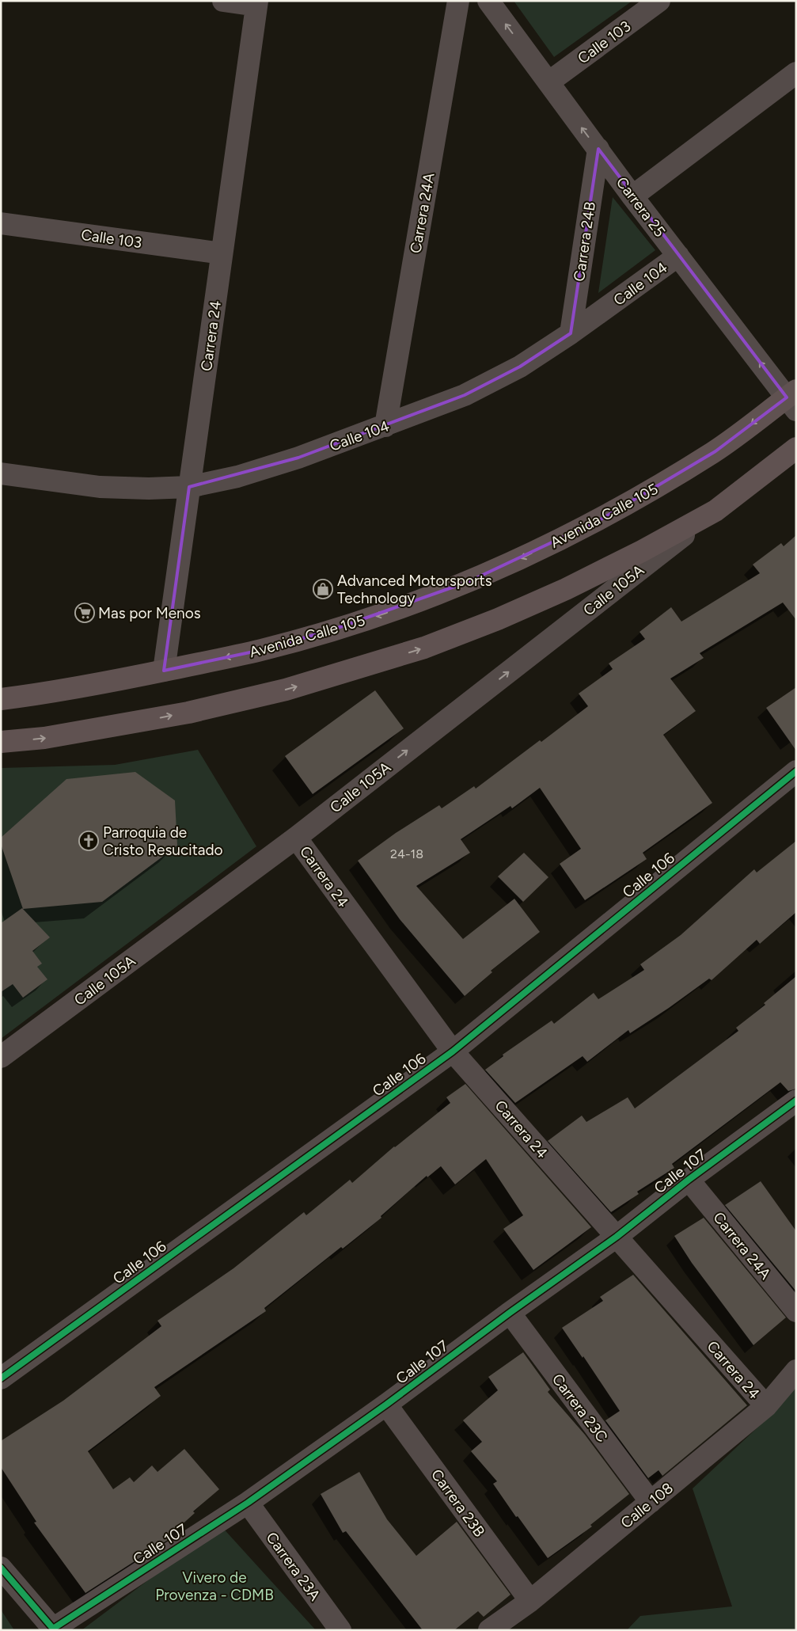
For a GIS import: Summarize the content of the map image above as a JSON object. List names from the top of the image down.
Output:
{
  "streets": {
    "main road": ["Avenida Calle 105"],
    "street": [
      "Calle 103",
      "Carrera 25",
      "Carrera 24A",
      "Carrera 24B",
      "Calle 104",
      "Carrera 24",
      "Calle 105A",
      "Calle 106",
      "Calle 107",
      "Carrera 23C",
      "Carrera 23B",
      "Calle 108",
      "Carrera 23A"
    ]
  },
  "crossings": [
    ["Calle 103", "Carrera 25"],
    ["Calle 103", "Carrera 24"],
    ["Carrera 25", "Carrera 24B"],
    ["Carrera 25", "Calle 104"],
    ["Carrera 25", "Avenida Calle 105"],
    ["Carrera 24A", "Calle 104"],
    ["Carrera 24A", "Calle 107"],
    ["Carrera 24B", "Calle 104"],
    ["Calle 104", "Carrera 24"],
    ["Carrera 24", "Avenida Calle 105"],
    ["Carrera 24", "Calle 105A"],
    ["Carrera 24", "Calle 106"],
    ["Carrera 24", "Calle 107"],
    ["Carrera 24", "Calle 108"],
    ["Calle 107", "Carrera 23C"],
    ["Calle 107", "Carrera 23B"],
    ["Calle 107", "Carrera 23A"],
    ["Carrera 23C", "Calle 108"],
    ["Carrera 23B", "Calle 108"]
  ],
  "one_way": ["Carrera 25", "Calle 105A"],
  "parks": ["Vivero de Provenza - CDMB"],
  "places": {
    "shop": ["Advanced Motorsports Technology"],
    "supermarket": ["Mas por Menos"],
    "church": ["Parroquia de Cristo Resucitado"]
  },
  "house_numbers": ["24-18"]
}
